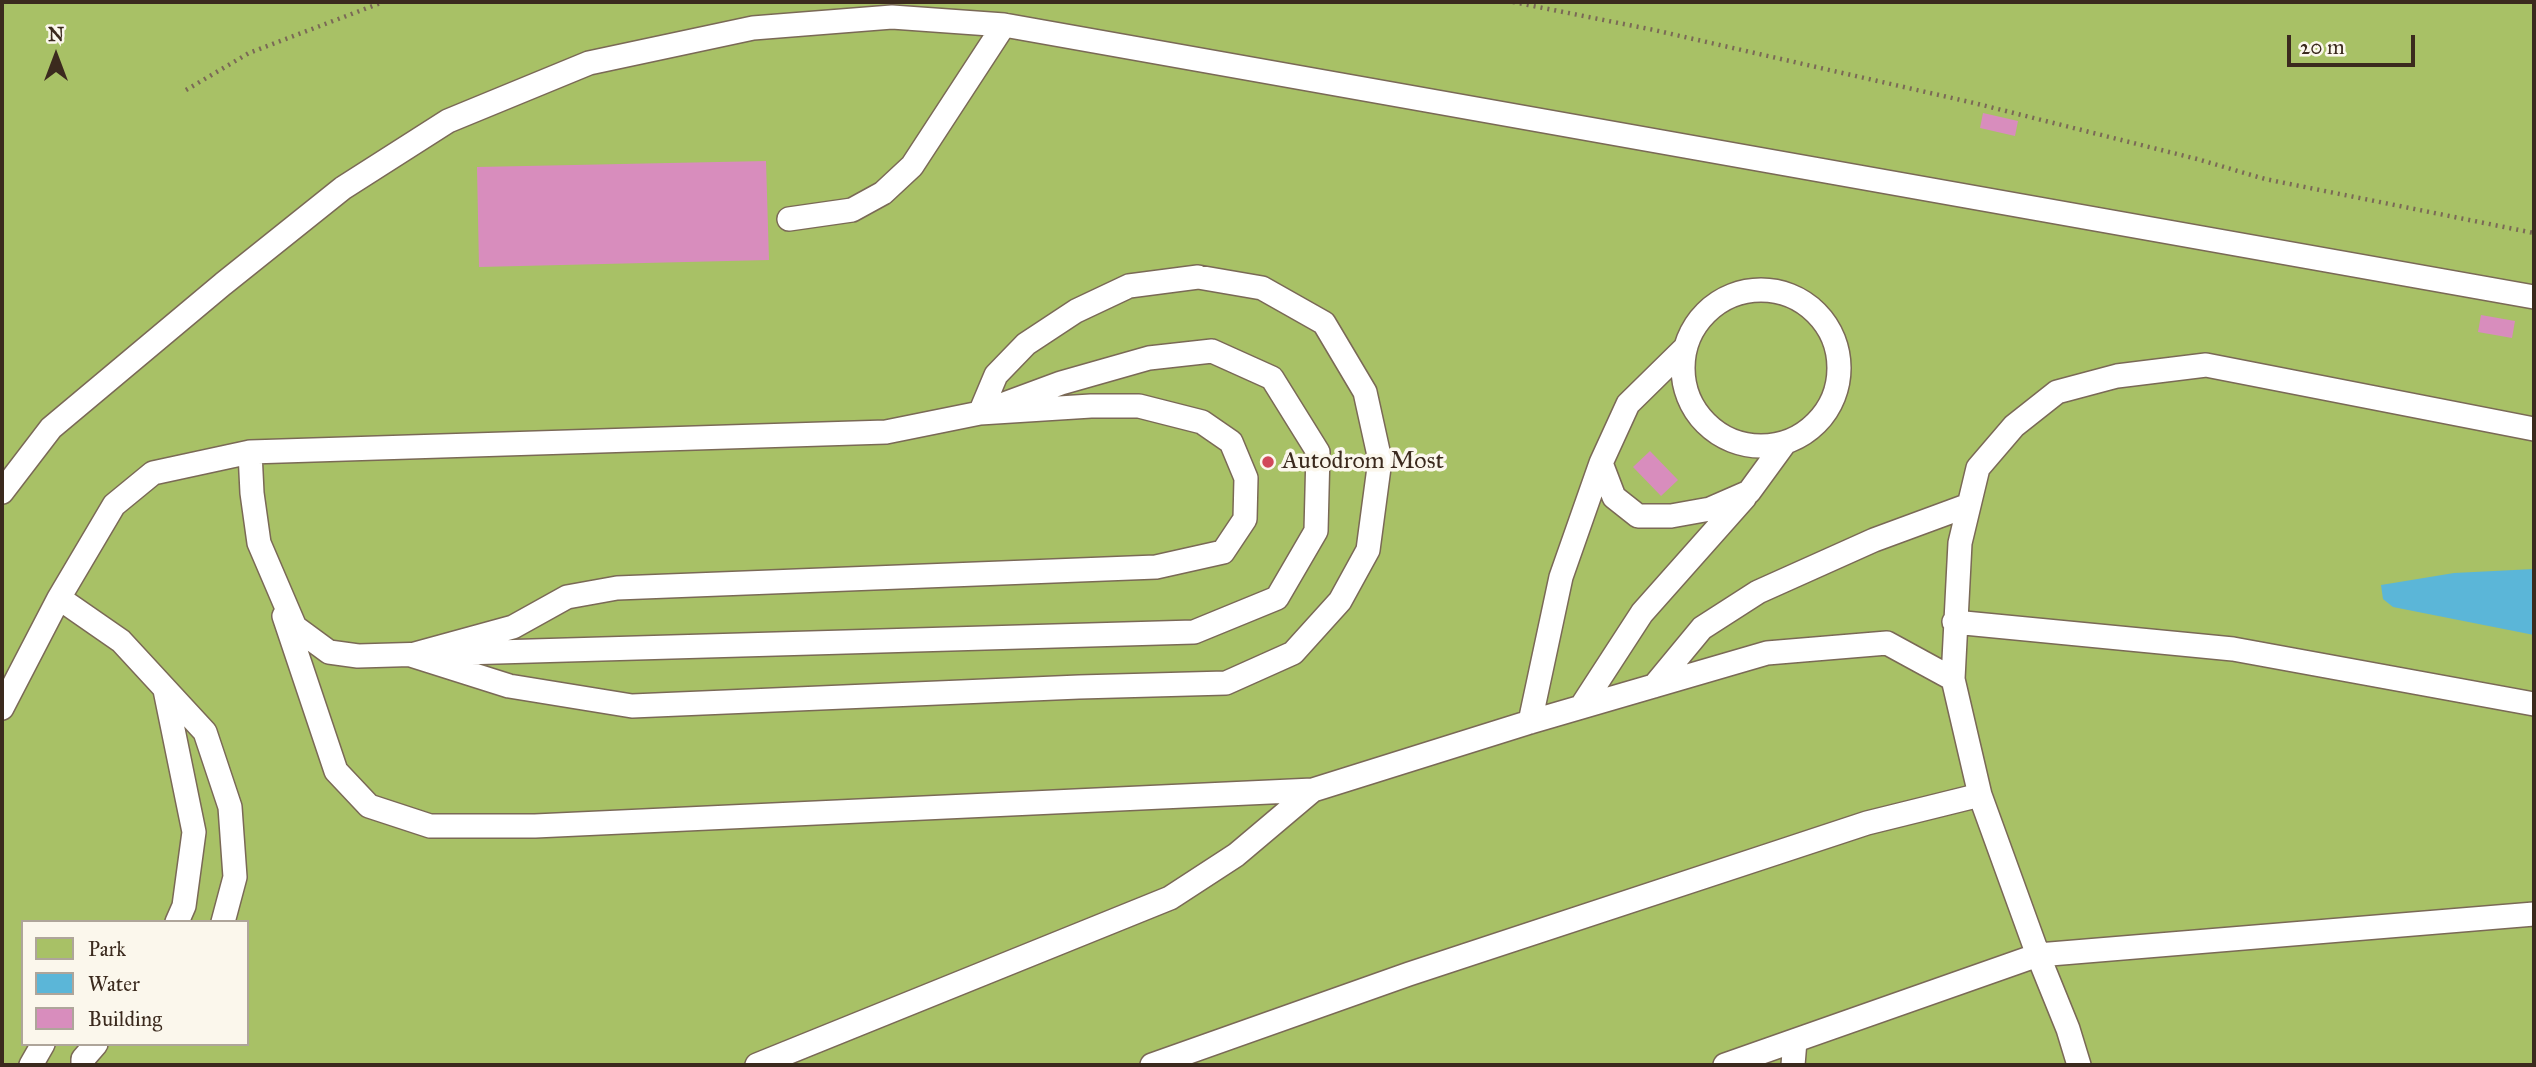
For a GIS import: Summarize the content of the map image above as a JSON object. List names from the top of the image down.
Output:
{
  "places": ["Autodrom Most"],
  "legend": ["Park", "Water", "Building"],
  "scale_bar": "20 m",
  "north": "top"
}
